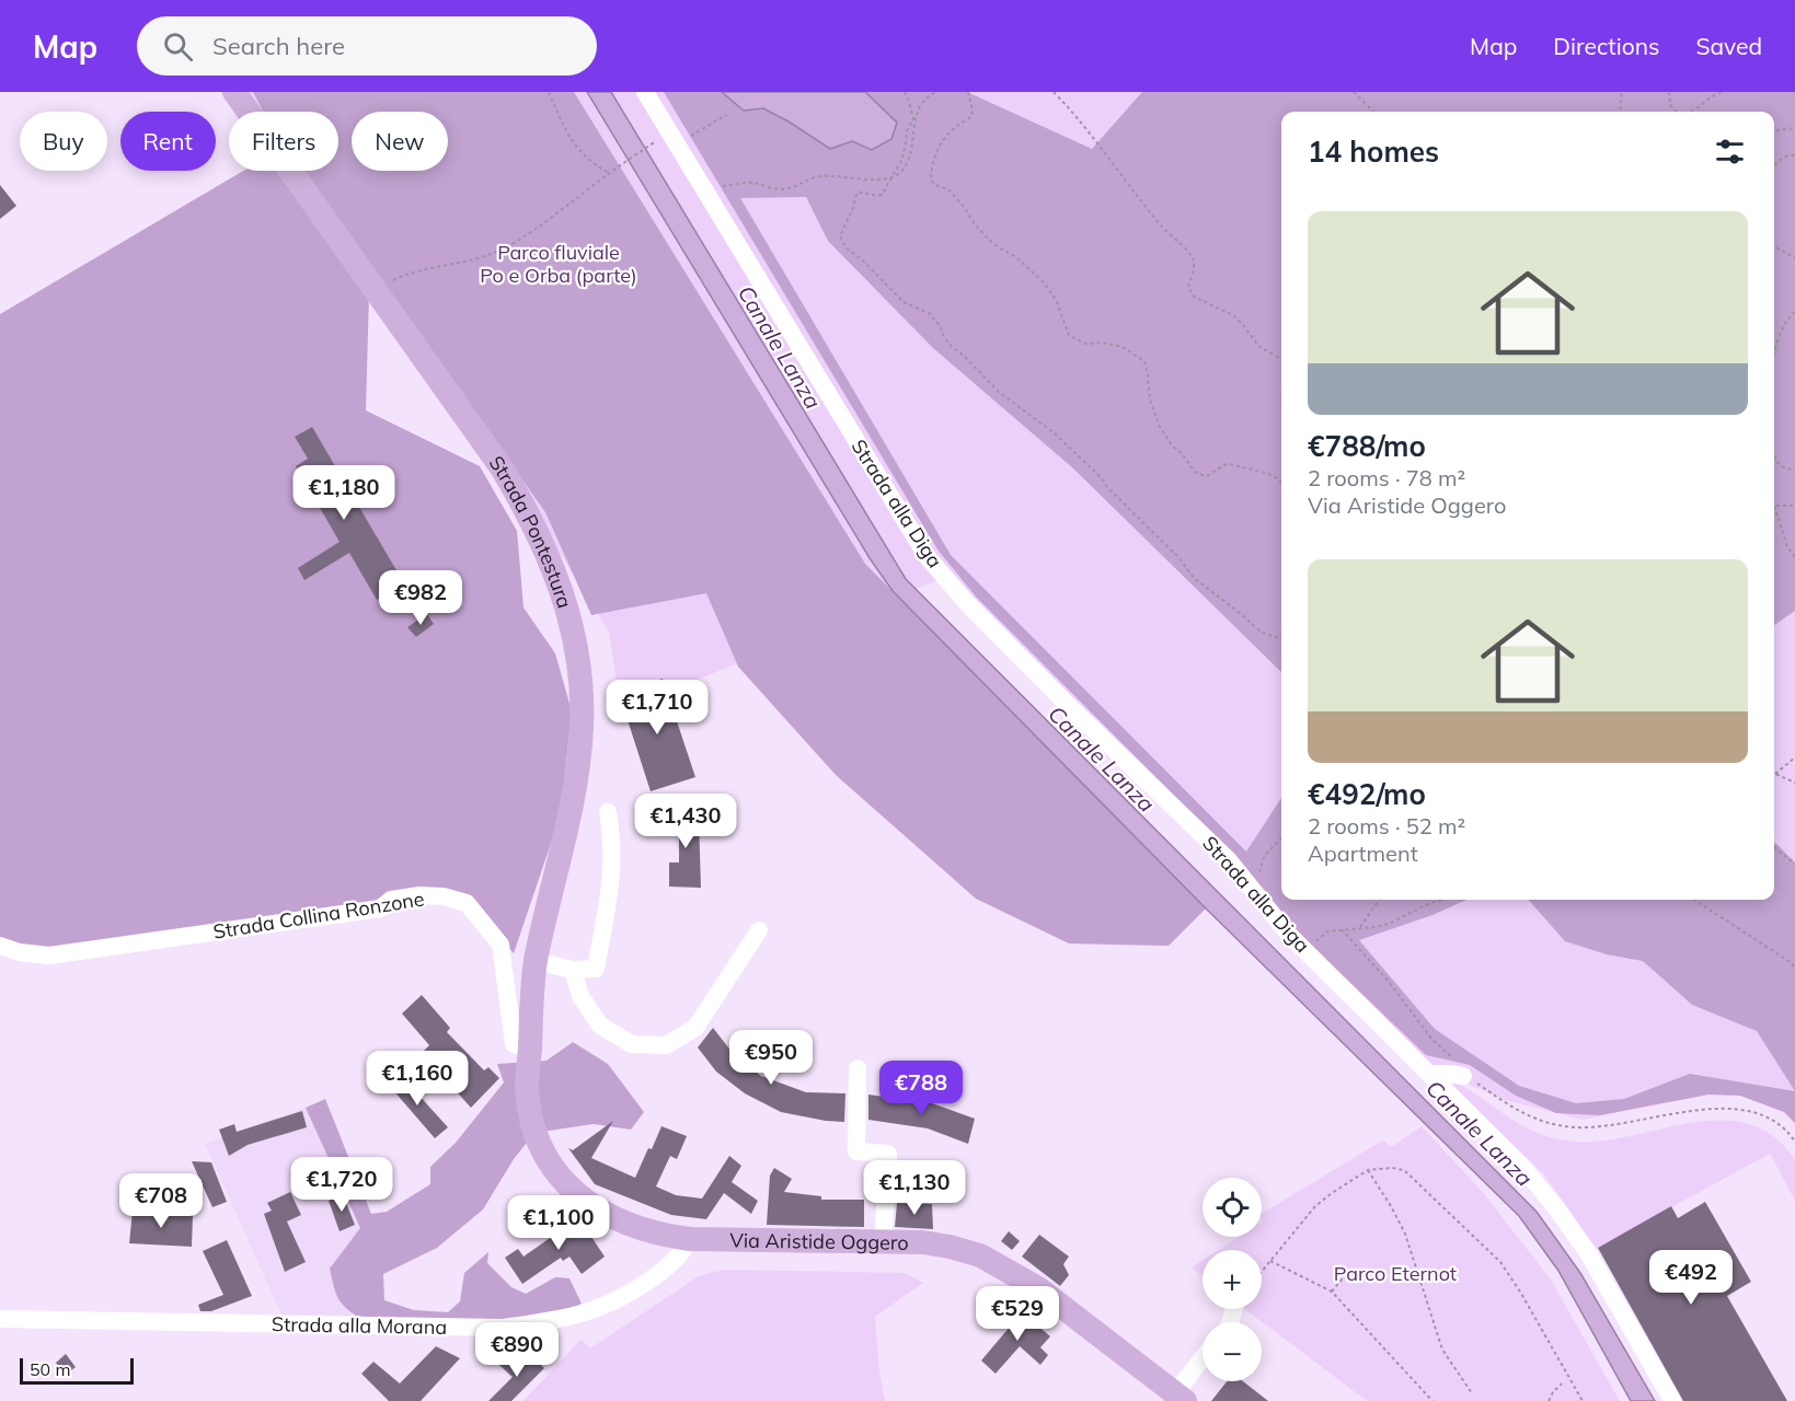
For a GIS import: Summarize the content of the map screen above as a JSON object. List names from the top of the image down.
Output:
{
  "streets": {
    "main road": ["Strada Pontestura", "Via Aristide Oggero"],
    "street": ["Strada alla Diga", "Strada Collina Ronzone", "Strada alla Morana"]
  },
  "crossings": [
    ["Strada Pontestura", "Strada Collina Ronzone"],
    ["Strada Pontestura", "Via Aristide Oggero"],
    ["Strada Collina Ronzone", "Via Aristide Oggero"],
    ["Via Aristide Oggero", "Strada alla Morana"]
  ],
  "water": ["Canale Lanza"],
  "parks": ["Parco fluviale Po e Orba (parte)", "Parco Eternot"],
  "scale_bar": "50 m",
  "page": {
    "header": "Map",
    "search": "Search here",
    "nav": ["Map", "Directions", "Saved"],
    "chip": [
      "Buy",
      "Rent",
      "Filters",
      "New"
    ],
    "heading": "14 homes",
    "list": [
      {
        "name": "€788/mo",
        "note": "2 rooms · 78 m² · Via Aristide Oggero"
      },
      {
        "name": "€492/mo",
        "note": "2 rooms · 52 m² · Apartment"
      }
    ],
    "price": [
      "€1,180",
      "€982",
      "€1,710",
      "€1,430",
      "€950",
      "€1,160",
      "€788",
      "€1,720",
      "€1,130",
      "€708",
      "€1,100",
      "€492",
      "€529",
      "€890"
    ],
    "map_buttons": ["+", "−"],
    "scale": "50 m"
  }
}
